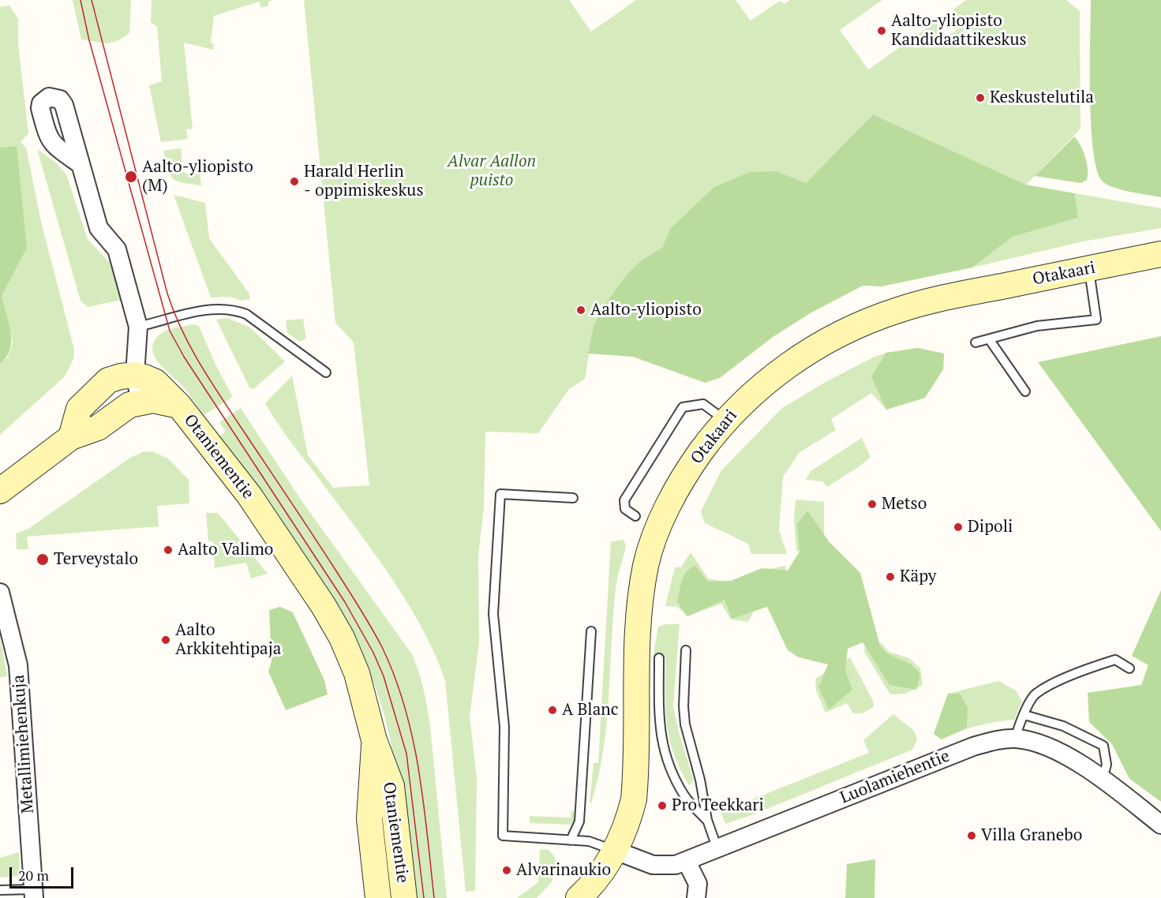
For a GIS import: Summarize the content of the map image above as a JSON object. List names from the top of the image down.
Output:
{
  "streets": {
    "street": [
      "Otakaari",
      "Otaniementie",
      "Metallimiehenkuja",
      "Luolamiehentie"
    ]
  },
  "crossings": [
    ["Otakaari", "Luolamiehentie"]
  ],
  "parks": ["Alvar Aallon puisto"],
  "places": [
    "Aalto-yliopisto Kandidaattikeskus",
    "Keskustelutila",
    "Aalto-yliopisto (M)",
    "Harald Herlin - oppimiskeskus",
    "Aalto-yliopisto",
    "Metso",
    "Dipoli",
    "Aalto Valimo",
    "Terveystalo",
    "Käpy",
    "Aalto Arkkitehtipaja",
    "A Blanc",
    "Pro Teekkari",
    "Villa Granebo",
    "Alvarinaukio"
  ],
  "scale_bar": "20 m"
}
